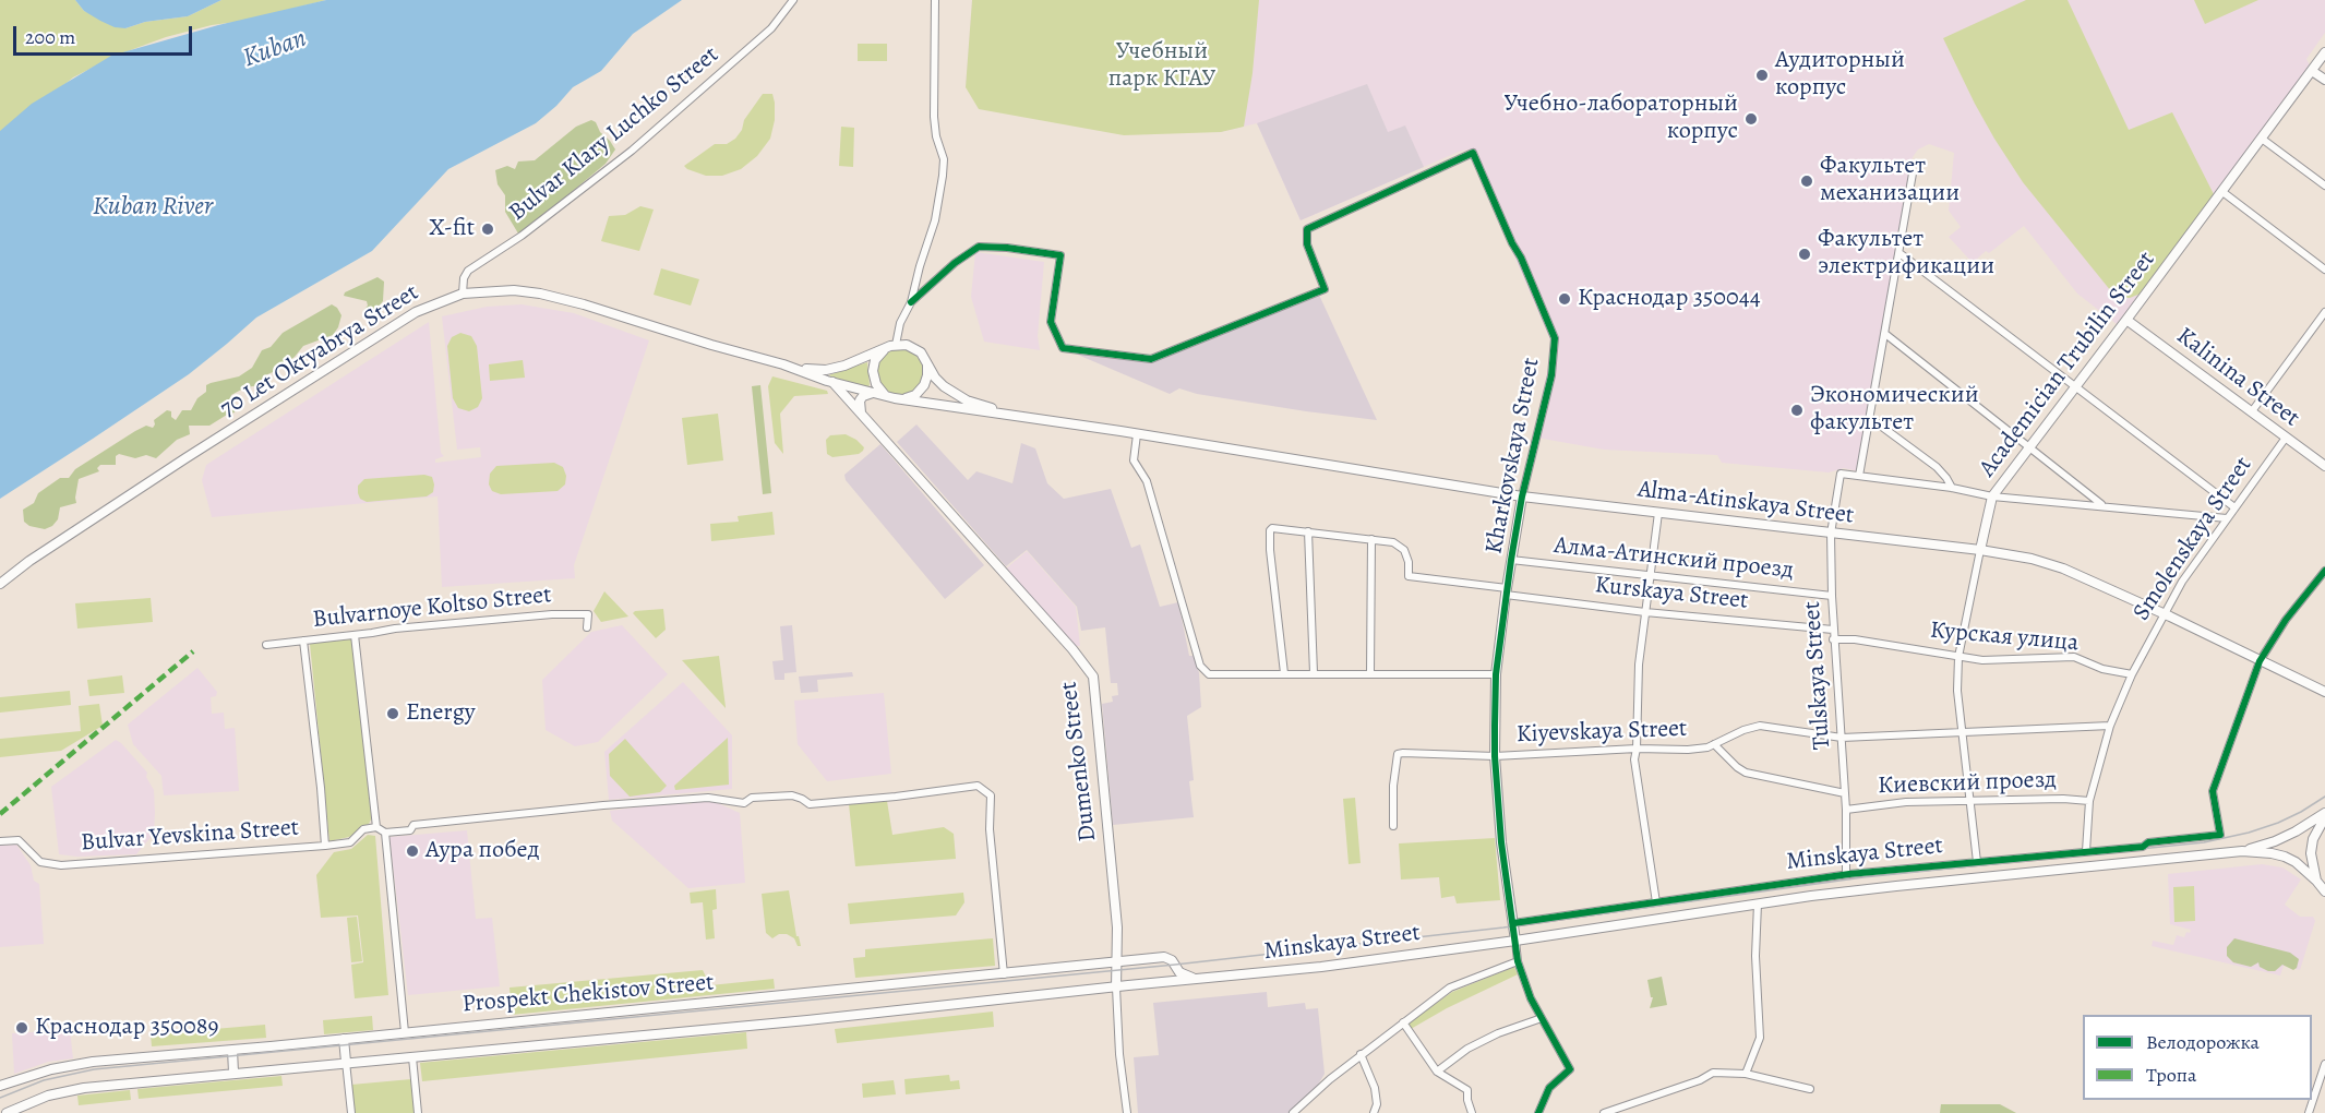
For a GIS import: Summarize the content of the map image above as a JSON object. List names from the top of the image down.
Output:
{
  "streets": {
    "main road": [
      "70 Let Oktyabrya Street",
      "Academician Trubilin Street",
      "Kalinina Street",
      "Alma-Atinskaya Street",
      "Minskaya Street",
      "Prospekt Chekistov Street"
    ],
    "street": [
      "Bulvar Klary Luchko Street",
      "Kharkovskaya Street",
      "Smolenskaya Street",
      "Алма-Атинский проезд",
      "Kurskaya Street",
      "Bulvarnoye Koltso Street",
      "Курская улица",
      "Tulskaya Street",
      "Kiyevskaya Street",
      "Dumenko Street",
      "Киевский проезд",
      "Bulvar Yevskina Street"
    ]
  },
  "crossings": [
    ["Bulvar Klary Luchko Street", "70 Let Oktyabrya Street"],
    ["70 Let Oktyabrya Street", "Alma-Atinskaya Street"],
    ["70 Let Oktyabrya Street", "Dumenko Street"],
    ["Academician Trubilin Street", "Kalinina Street"],
    ["Academician Trubilin Street", "Alma-Atinskaya Street"],
    ["Academician Trubilin Street", "Курская улица"],
    ["Academician Trubilin Street", "Kiyevskaya Street"],
    ["Academician Trubilin Street", "Киевский проезд"],
    ["Academician Trubilin Street", "Minskaya Street"],
    ["Kalinina Street", "Smolenskaya Street"],
    ["Kharkovskaya Street", "Alma-Atinskaya Street"],
    ["Kharkovskaya Street", "Алма-Атинский проезд"],
    ["Kharkovskaya Street", "Kurskaya Street"],
    ["Kharkovskaya Street", "Kiyevskaya Street"],
    ["Kharkovskaya Street", "Minskaya Street"],
    ["Alma-Atinskaya Street", "Smolenskaya Street"],
    ["Alma-Atinskaya Street", "Tulskaya Street"],
    ["Alma-Atinskaya Street", "Minskaya Street"],
    ["Smolenskaya Street", "Курская улица"],
    ["Smolenskaya Street", "Kiyevskaya Street"],
    ["Smolenskaya Street", "Киевский проезд"],
    ["Smolenskaya Street", "Minskaya Street"],
    ["Алма-Атинский проезд", "Tulskaya Street"],
    ["Kurskaya Street", "Tulskaya Street"],
    ["Курская улица", "Tulskaya Street"],
    ["Tulskaya Street", "Kiyevskaya Street"],
    ["Tulskaya Street", "Киевский проезд"],
    ["Tulskaya Street", "Minskaya Street"],
    ["Dumenko Street", "Prospekt Chekistov Street"],
    ["Minskaya Street", "Prospekt Chekistov Street"]
  ],
  "water": ["Kuban", "Kuban River"],
  "parks": ["Учебный парк КГАУ"],
  "places": [
    "Аудиторный корпус",
    "Учебно-лабораторный корпус",
    "Факультет механизации",
    "X-fit",
    "Факультет электрификации",
    "Краснодар 350044",
    "Экономический факультет",
    "Energy",
    "Аура побед",
    "Краснодар 350089"
  ],
  "legend": ["Велодорожка", "Тропа"],
  "scale_bar": "200 m"
}
